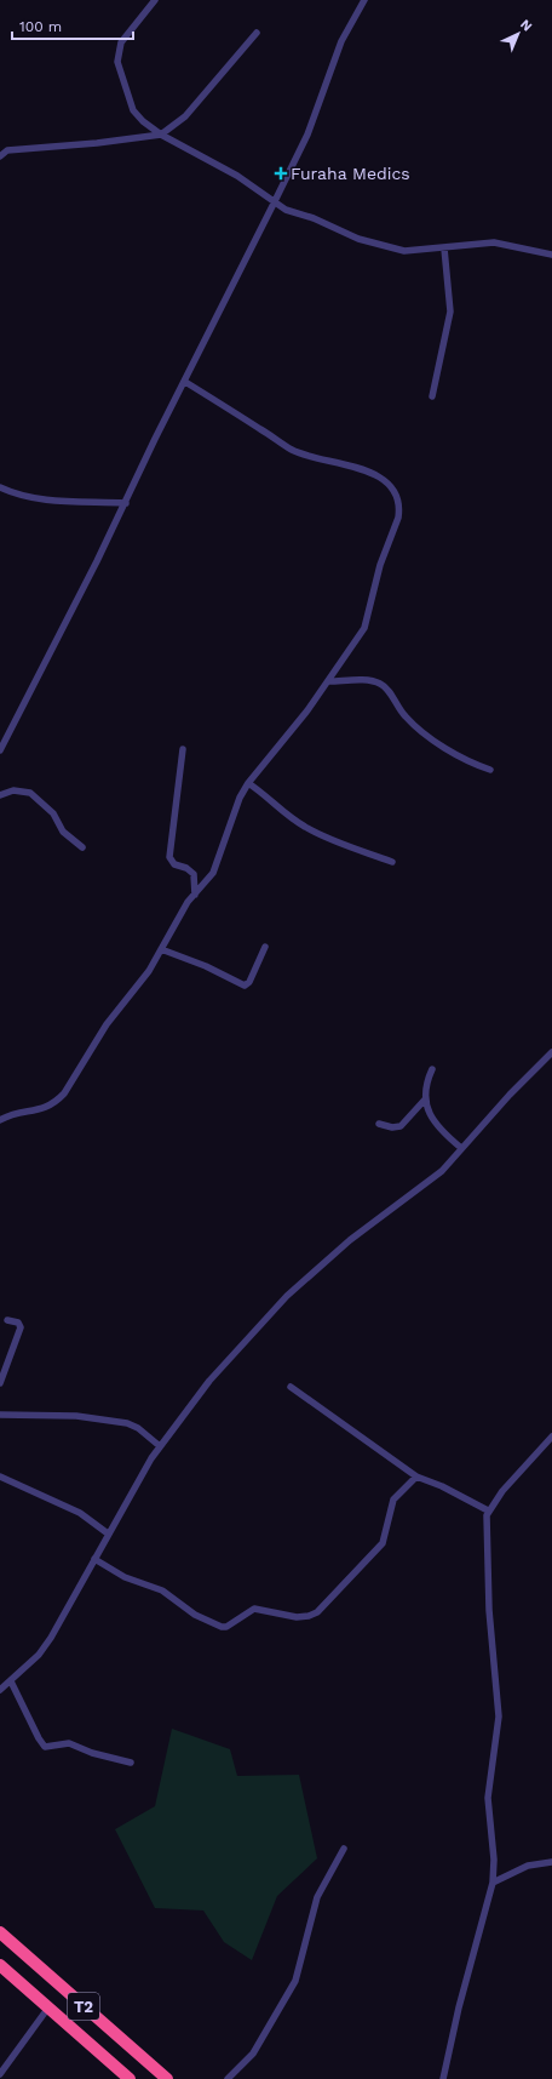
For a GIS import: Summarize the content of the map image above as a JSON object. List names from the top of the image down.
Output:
{
  "streets": {
    "highway": ["T2"]
  },
  "places": {
    "health": ["Furaha Medics"]
  },
  "scale_bar": "100 m",
  "north": "top right"
}
